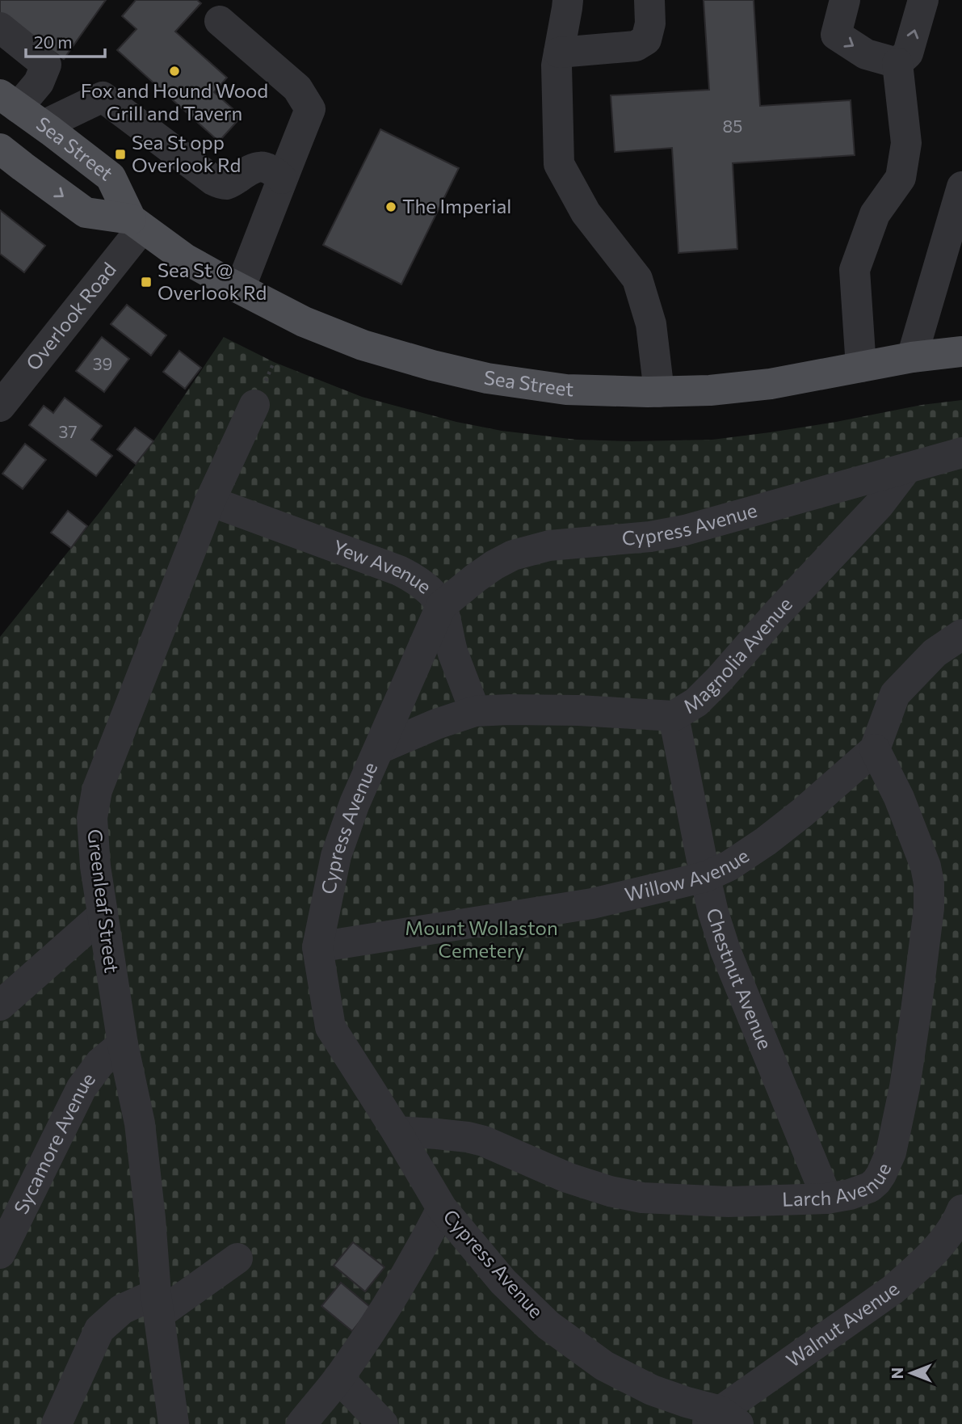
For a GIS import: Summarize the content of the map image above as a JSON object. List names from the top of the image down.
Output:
{
  "streets": {
    "main road": ["Sea Street"],
    "street": [
      "Overlook Road",
      "Cypress Avenue",
      "Yew Avenue",
      "Magnolia Avenue",
      "Willow Avenue",
      "Greenleaf Street",
      "Chestnut Avenue",
      "Sycamore Avenue",
      "Larch Avenue",
      "Walnut Avenue"
    ]
  },
  "crossings": [
    ["Sea Street", "Overlook Road"],
    ["Cypress Avenue", "Yew Avenue"],
    ["Cypress Avenue", "Magnolia Avenue"],
    ["Cypress Avenue", "Willow Avenue"],
    ["Cypress Avenue", "Larch Avenue"],
    ["Cypress Avenue", "Walnut Avenue"],
    ["Yew Avenue", "Magnolia Avenue"],
    ["Yew Avenue", "Greenleaf Street"],
    ["Magnolia Avenue", "Chestnut Avenue"],
    ["Willow Avenue", "Chestnut Avenue"],
    ["Willow Avenue", "Larch Avenue"],
    ["Greenleaf Street", "Sycamore Avenue"],
    ["Chestnut Avenue", "Larch Avenue"]
  ],
  "parks": ["Mount Wollaston Cemetery"],
  "places": {
    "other": ["Fox and Hound Wood Grill and Tavern", "The Imperial"],
    "transit": ["Sea St opp Overlook Rd", "Sea St @ Overlook Rd"]
  },
  "house_numbers": ["85", "39", "37"],
  "scale_bar": "20 m",
  "north": "left"
}
